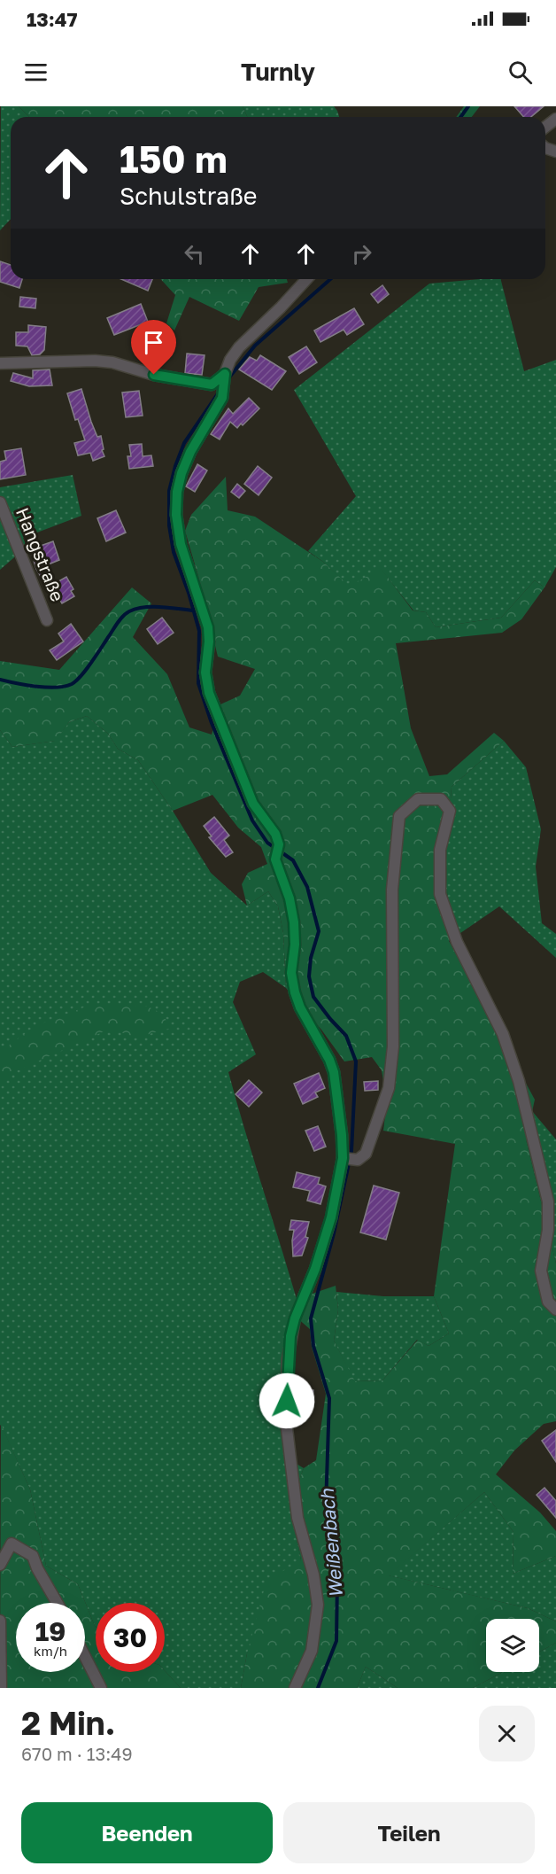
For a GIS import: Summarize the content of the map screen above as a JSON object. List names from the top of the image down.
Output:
{
  "streets": {
    "street": ["Hangstraße"]
  },
  "water": ["Weißenbach"],
  "page": {
    "status": "13:47",
    "header": "Turnly",
    "turn": ["150 m", "Schulstraße"],
    "speed": "19 km/h",
    "limit": "30",
    "heading": ["2 Min.", "670 m · 13:49"],
    "buttons": ["Beenden", "Teilen"]
  }
}
